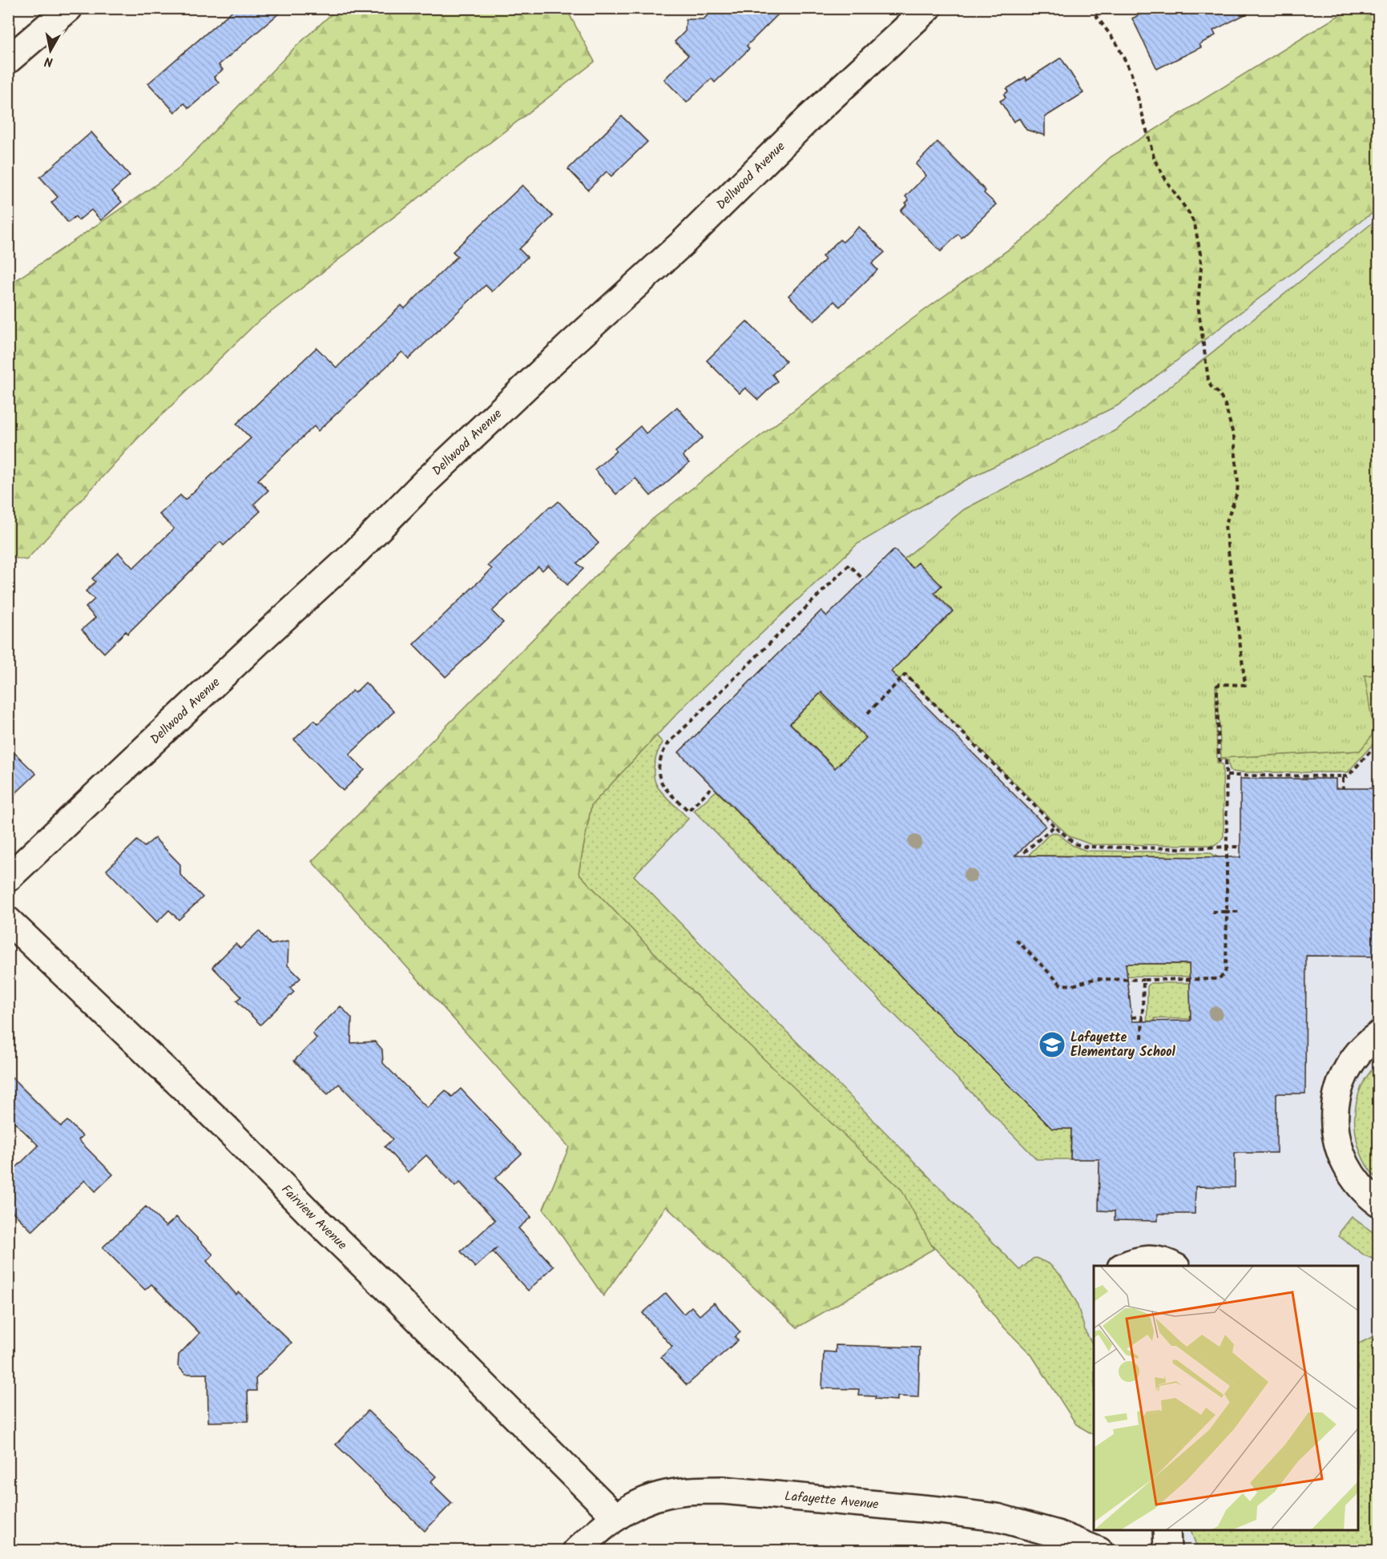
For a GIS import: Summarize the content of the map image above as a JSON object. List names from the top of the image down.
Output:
{
  "streets": {
    "street": ["Dellwood Avenue", "Fairview Avenue", "Lafayette Avenue"]
  },
  "crossings": [
    ["Fairview Avenue", "Lafayette Avenue"]
  ],
  "places": {
    "school or university": ["Lafayette Elementary School"]
  },
  "north": "bottom"
}
